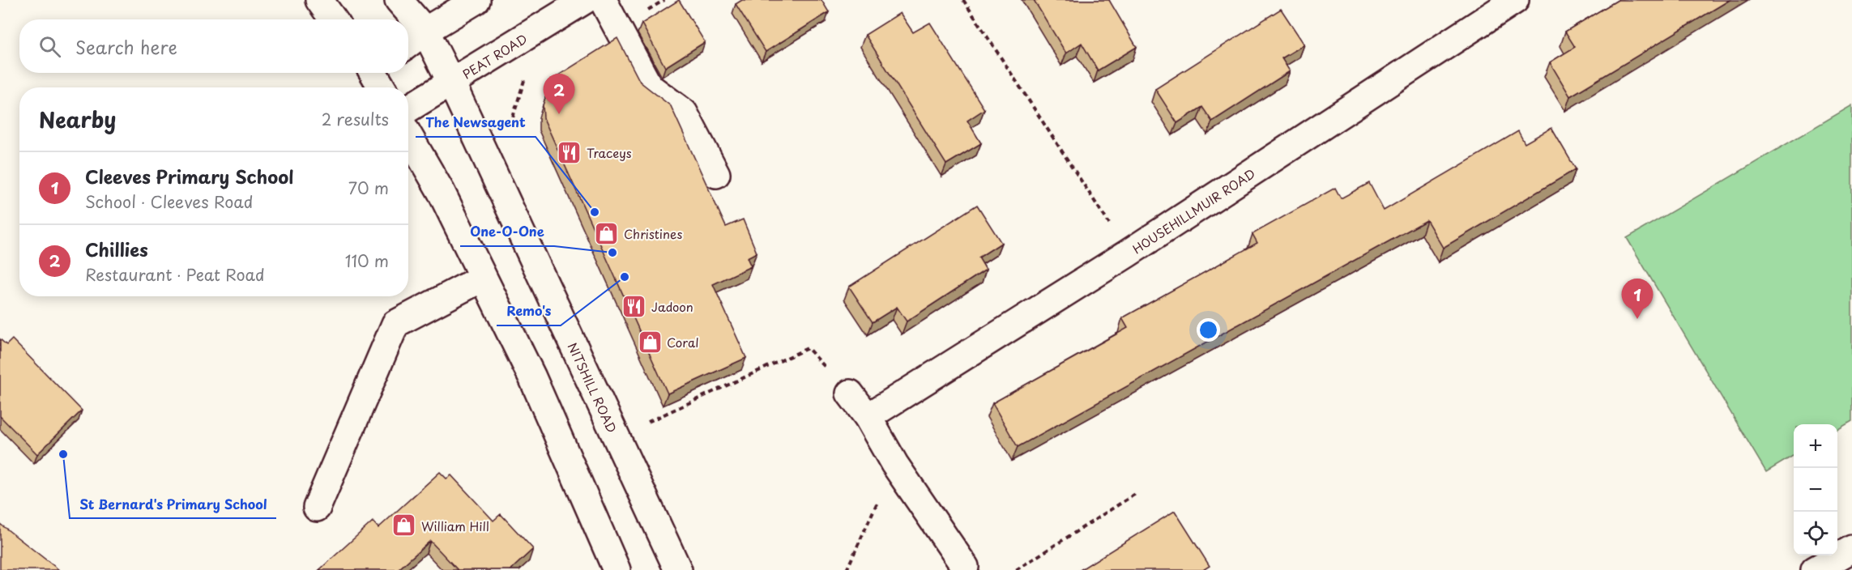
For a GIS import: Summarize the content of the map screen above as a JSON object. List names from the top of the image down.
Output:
{
  "streets": {
    "street": ["PEAT ROAD", "HOUSEHILLMUIR ROAD", "NITSHILL ROAD"]
  },
  "crossings": [
    ["PEAT ROAD", "NITSHILL ROAD"]
  ],
  "places": {
    "restaurant": ["Traceys", "Jadoon"],
    "other": [
      "The Newsagent",
      "One-O-One",
      "Remo's",
      "St Bernard's Primary School"
    ],
    "shop": ["Christines", "Coral", "William Hill"]
  },
  "page": {
    "search": "Search here",
    "pins": ["2", "1"],
    "heading": ["Nearby", "2 results"],
    "list": [
      {
        "mark": "1",
        "name": "Cleeves Primary School",
        "note": "School · Cleeves Road",
        "value": "70 m"
      },
      {
        "mark": "2",
        "name": "Chillies",
        "note": "Restaurant · Peat Road",
        "value": "110 m"
      }
    ],
    "map_buttons": ["+", "−"]
  }
}
